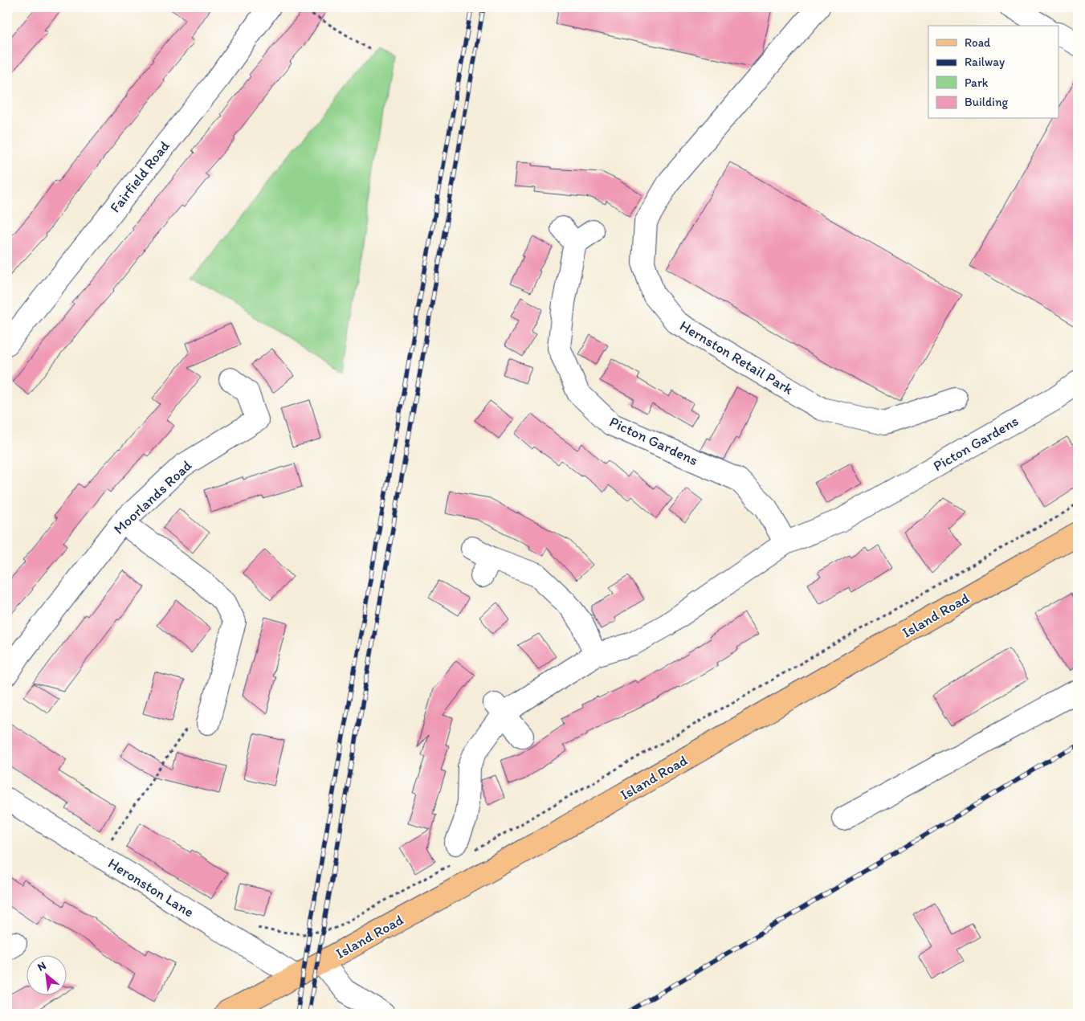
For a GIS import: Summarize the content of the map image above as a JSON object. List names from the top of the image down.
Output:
{
  "streets": {
    "main road": ["Island Road"],
    "street": [
      "Fairfield Road",
      "Hernston Retail Park",
      "Picton Gardens",
      "Moorlands Road",
      "Heronston Lane"
    ]
  },
  "crossings": [
    ["Island Road", "Heronston Lane"]
  ],
  "legend": [
    "Road",
    "Railway",
    "Park",
    "Building"
  ],
  "north": "top left"
}
